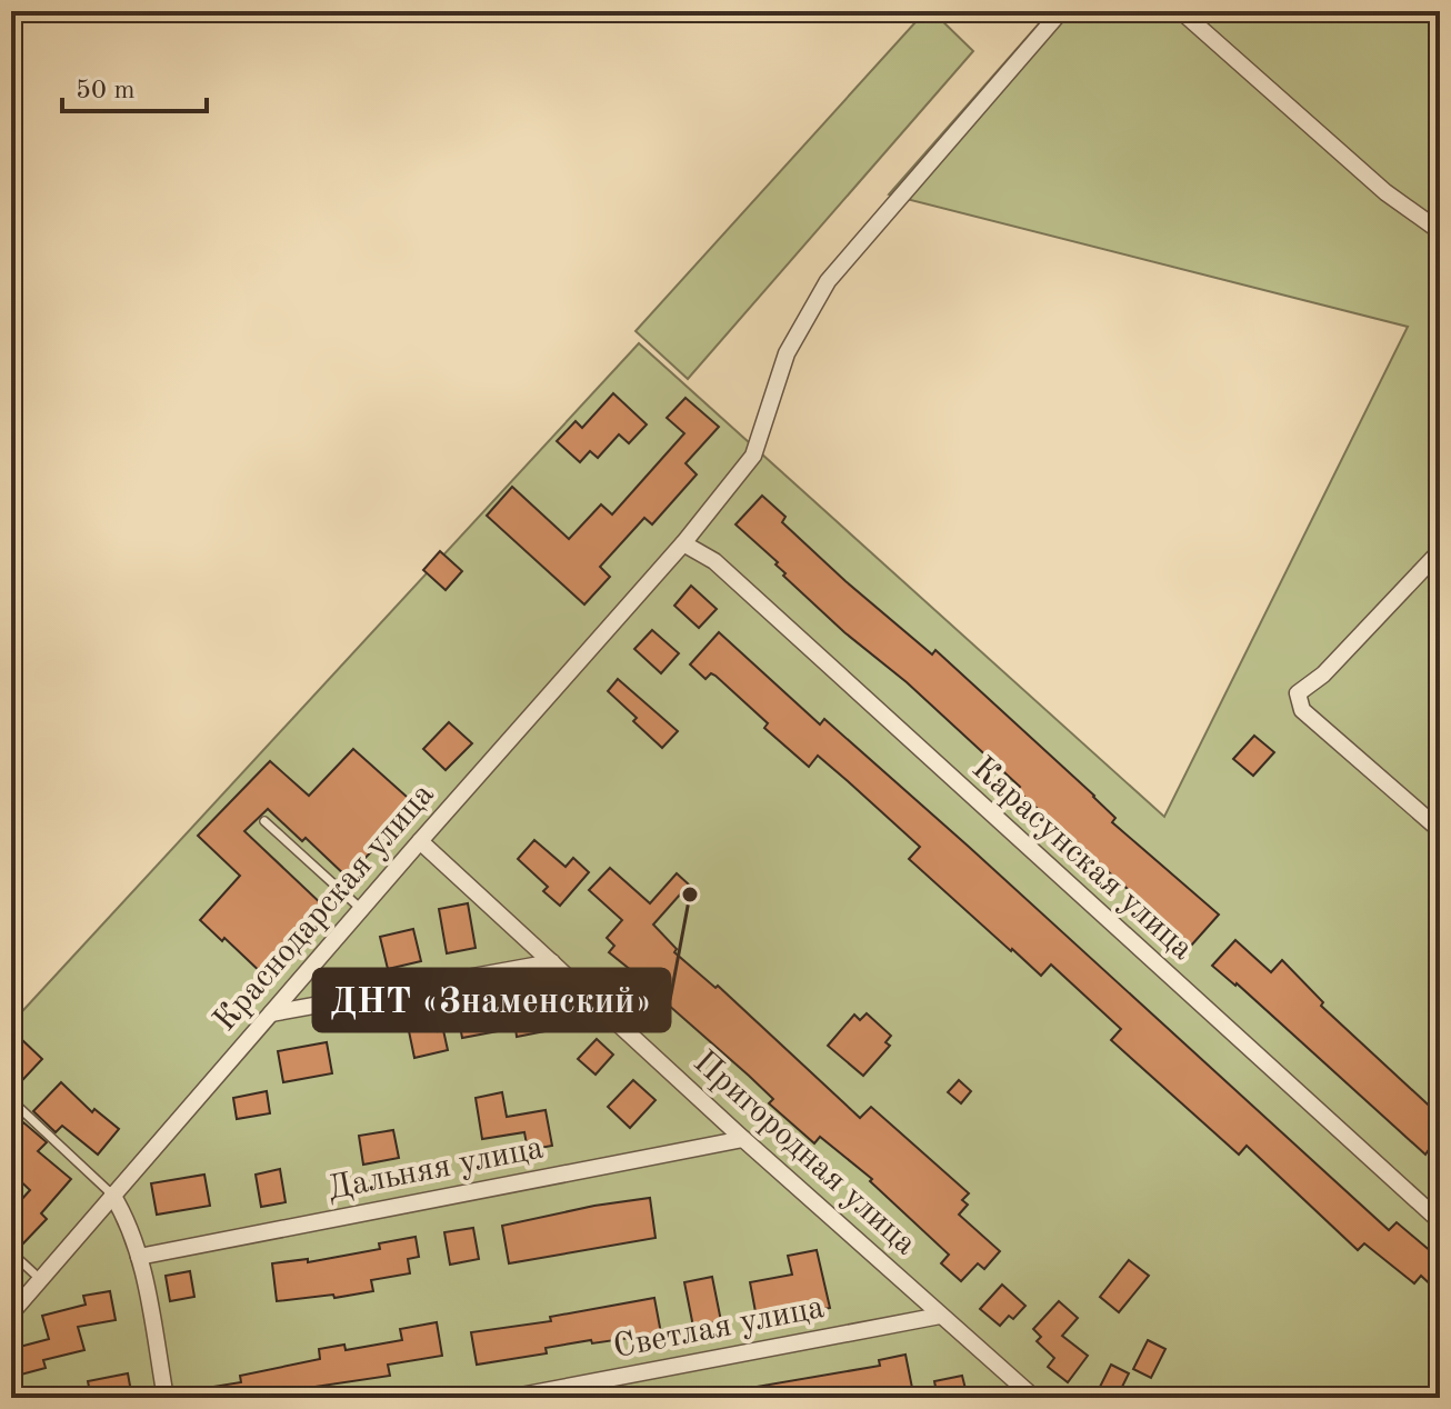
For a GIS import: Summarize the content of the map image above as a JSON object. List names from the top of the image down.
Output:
{
  "streets": {
    "street": [
      "Карасунская улица",
      "Краснодарская улица",
      "Пригородная улица",
      "Дальняя улица",
      "Светлая улица"
    ]
  },
  "crossings": [
    ["Карасунская улица", "Краснодарская улица"],
    ["Краснодарская улица", "Пригородная улица"],
    ["Пригородная улица", "Дальняя улица"],
    ["Пригородная улица", "Светлая улица"]
  ],
  "places": ["ДНТ «Знаменский»"],
  "scale_bar": "50 m"
}
